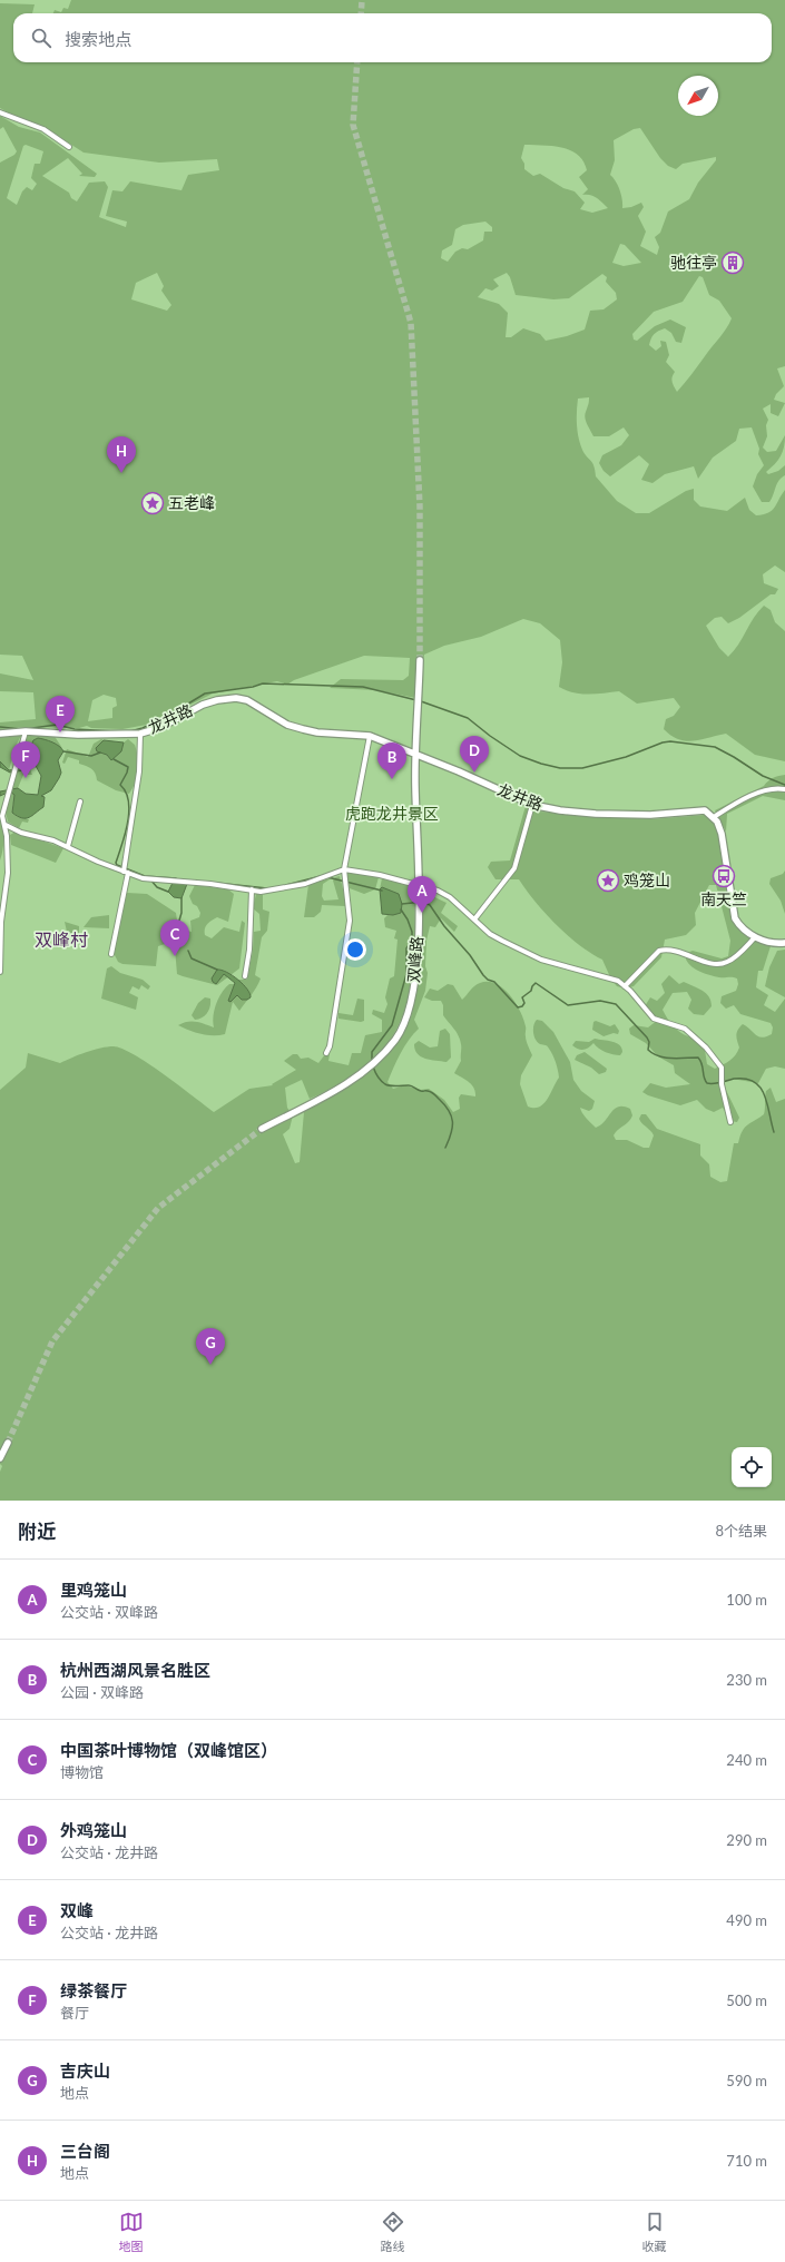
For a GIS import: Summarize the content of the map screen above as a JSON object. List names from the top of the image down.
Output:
{
  "streets": {
    "street": ["龙井路", "双峰路"]
  },
  "crossings": [
    ["龙井路", "双峰路"]
  ],
  "districts": ["双峰村"],
  "parks": ["虎跑龙井景区"],
  "places": {
    "building": ["驰往亭"],
    "place": ["五老峰", "鸡笼山"],
    "bus stop": ["南天竺"]
  },
  "north": "bottom left",
  "page": {
    "search": "搜索地点",
    "pins": [
      "H",
      "E",
      "D",
      "F",
      "B",
      "A",
      "C",
      "G"
    ],
    "heading": ["附近", "8个结果"],
    "list": [
      {
        "mark": "A",
        "name": "里鸡笼山",
        "note": "公交站 · 双峰路",
        "value": "100 m"
      },
      {
        "mark": "B",
        "name": "杭州西湖风景名胜区",
        "note": "公园 · 双峰路",
        "value": "230 m"
      },
      {
        "mark": "C",
        "name": "中国茶叶博物馆（双峰馆区）",
        "note": "博物馆",
        "value": "240 m"
      },
      {
        "mark": "D",
        "name": "外鸡笼山",
        "note": "公交站 · 龙井路",
        "value": "290 m"
      },
      {
        "mark": "E",
        "name": "双峰",
        "note": "公交站 · 龙井路",
        "value": "490 m"
      },
      {
        "mark": "F",
        "name": "绿茶餐厅",
        "note": "餐厅",
        "value": "500 m"
      },
      {
        "mark": "G",
        "name": "吉庆山",
        "note": "地点",
        "value": "590 m"
      },
      {
        "mark": "H",
        "name": "三台阁",
        "note": "地点",
        "value": "710 m"
      }
    ],
    "nav": ["地图", "路线", "收藏"]
  }
}
